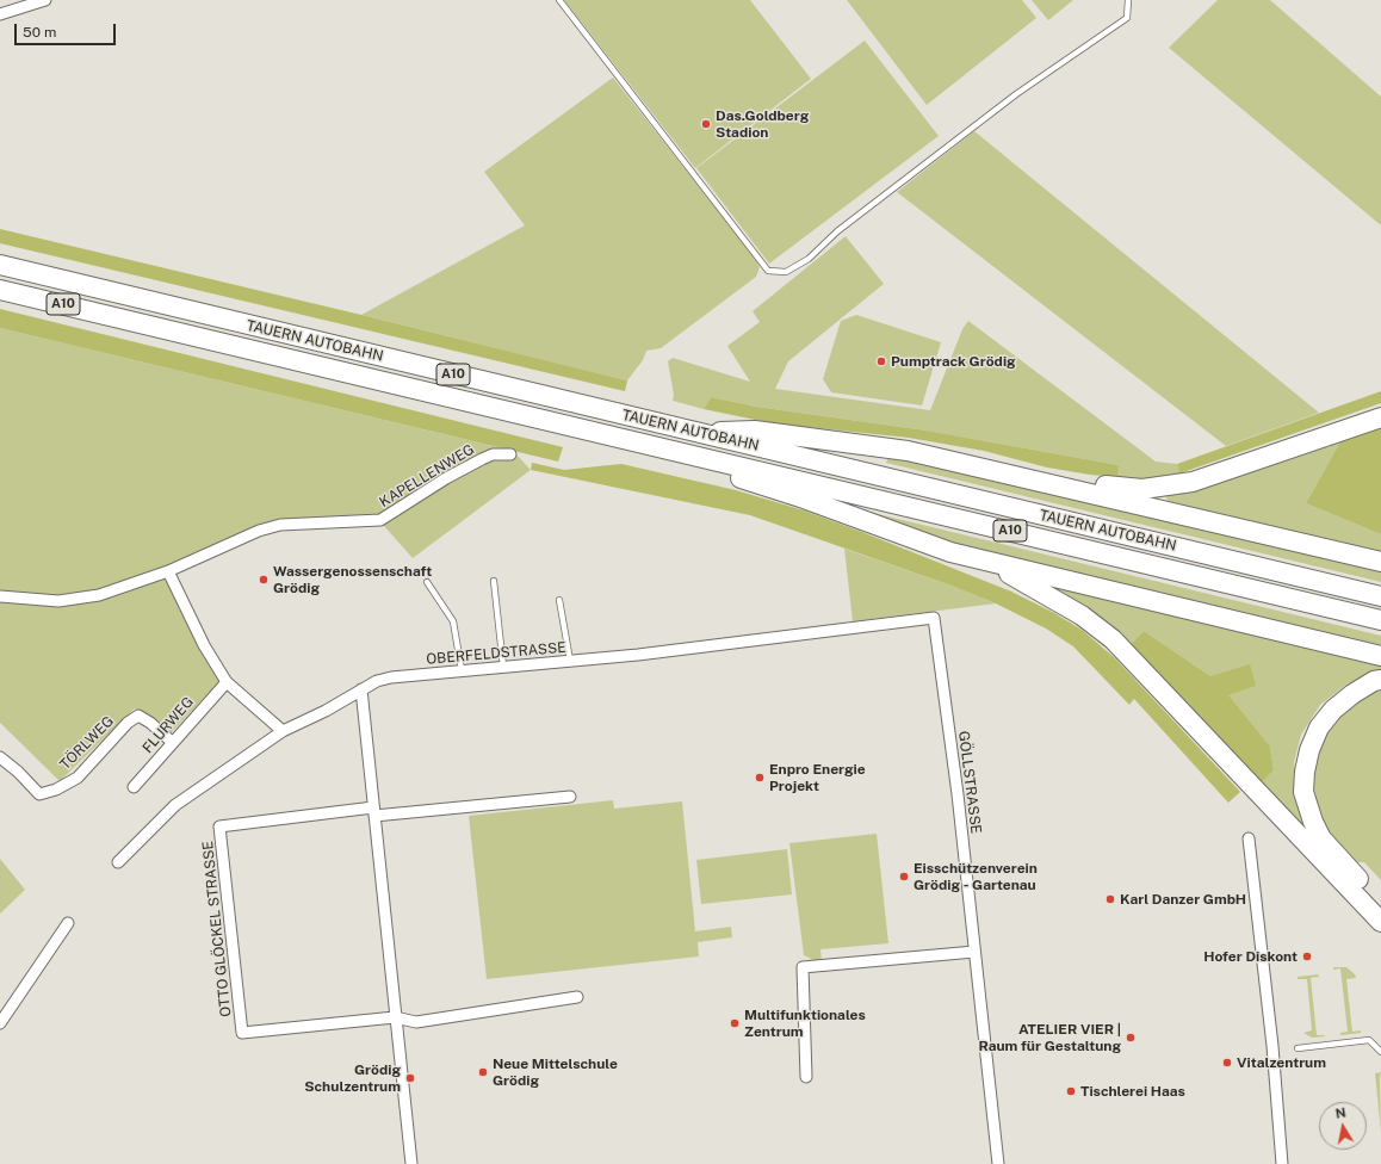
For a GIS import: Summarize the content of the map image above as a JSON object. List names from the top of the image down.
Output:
{
  "streets": {
    "highway": ["A10", "TAUERN AUTOBAHN"],
    "street": [
      "KAPELLENWEG",
      "OBERFELDSTRASSE",
      "FLURWEG",
      "TÖRLWEG",
      "GÖLLSTRASSE",
      "OTTO GLÖCKEL STRASSE"
    ]
  },
  "crossings": [
    ["OBERFELDSTRASSE", "GÖLLSTRASSE"],
    ["FLURWEG", "TÖRLWEG"]
  ],
  "places": [
    "Das.Goldberg Stadion",
    "Pumptrack Grödig",
    "Wassergenossenschaft Grödig",
    "Enpro Energie Projekt",
    "Eisschützenverein Grödig - Gartenau",
    "Karl Danzer GmbH",
    "Hofer Diskont",
    "Multifunktionales Zentrum",
    "ATELIER VIER | Raum für Gestaltung",
    "Vitalzentrum",
    "Neue Mittelschule Grödig",
    "Grödig Schulzentrum",
    "Tischlerei Haas"
  ],
  "scale_bar": "50 m",
  "north": "top"
}
